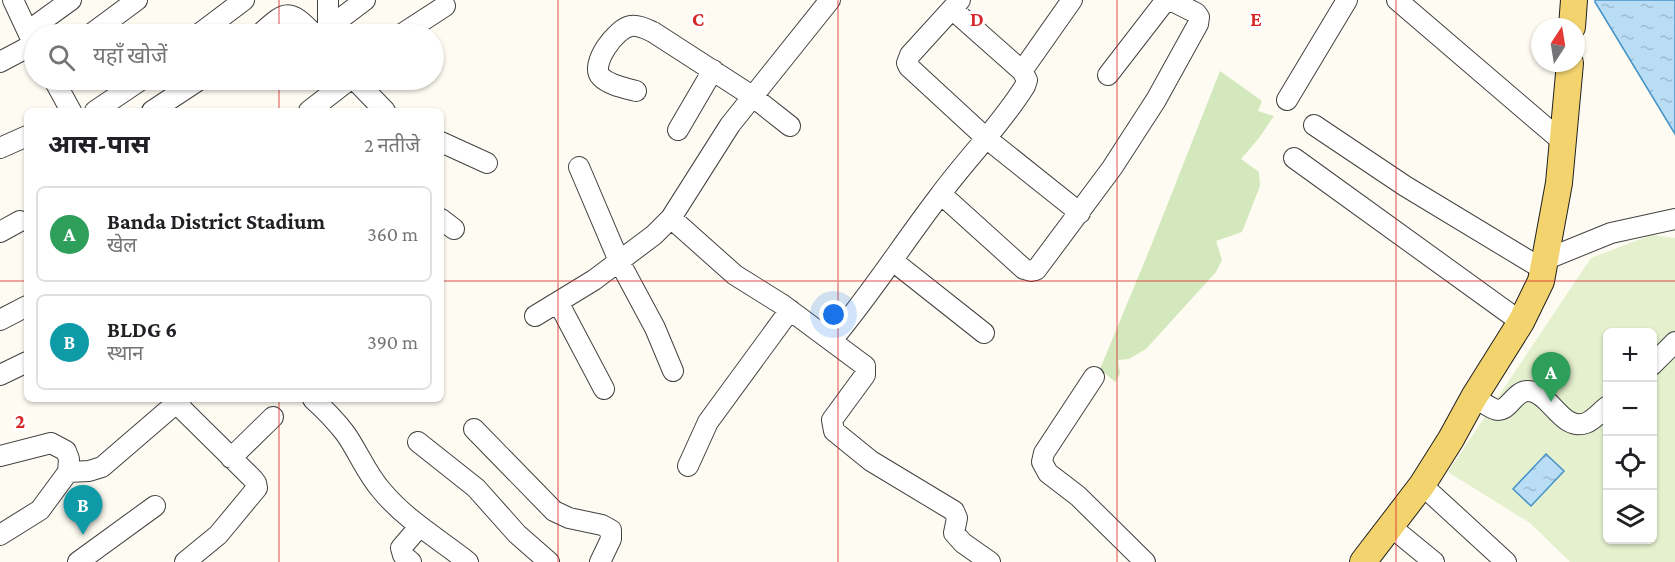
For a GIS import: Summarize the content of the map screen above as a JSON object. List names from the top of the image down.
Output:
{
  "north": "top",
  "page": {
    "search": "यहाँ खोजें",
    "heading": ["आस-पास", "2 नतीजे"],
    "list": [
      {
        "mark": "A",
        "name": "Banda District Stadium",
        "note": "खेल",
        "value": "360 m"
      },
      {
        "mark": "B",
        "name": "BLDG 6",
        "note": "स्थान",
        "value": "390 m"
      }
    ],
    "map_buttons": ["+", "−"],
    "pins": ["A", "B"]
  },
  "grid": {
    "columns": ["C", "D", "E"],
    "rows": ["2"]
  }
}
